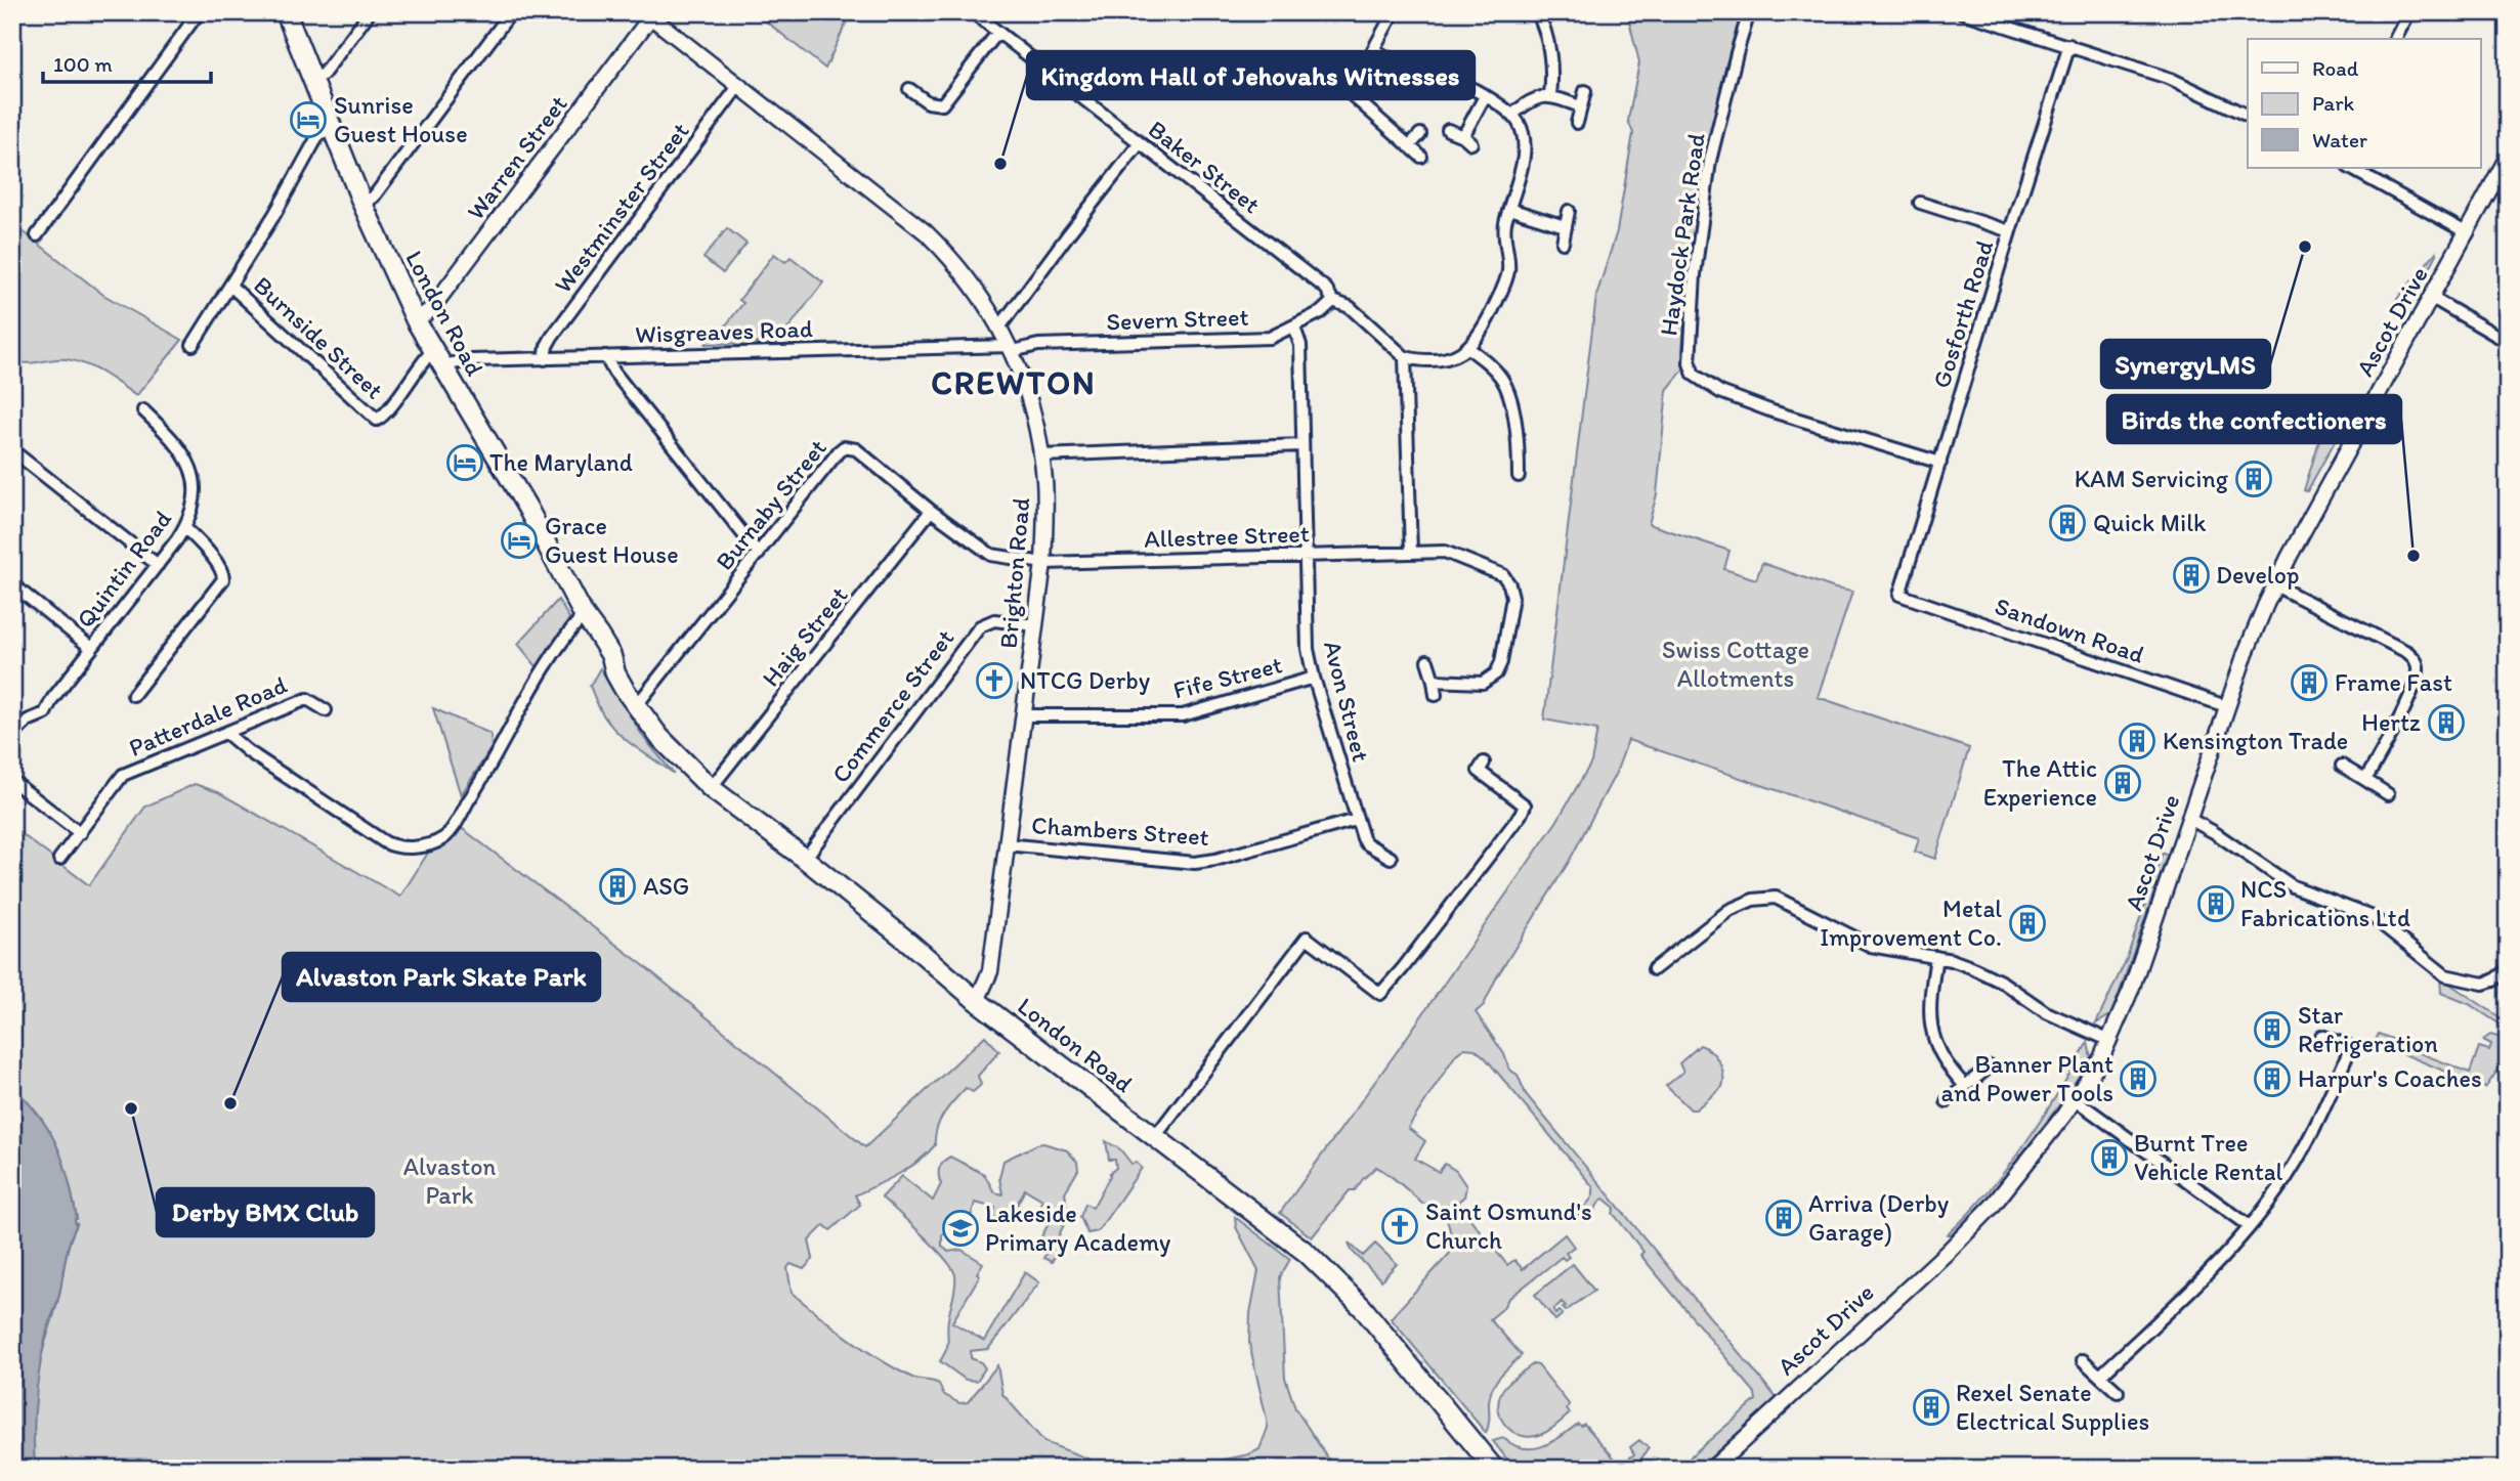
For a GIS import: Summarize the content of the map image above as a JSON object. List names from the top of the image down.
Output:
{
  "streets": {
    "main road": ["London Road"],
    "street": [
      "Warren Street",
      "Baker Street",
      "Westminster Street",
      "Haydock Park Road",
      "Gosforth Road",
      "Severn Street",
      "Ascot Drive",
      "Wisgreaves Road",
      "Burnside Street",
      "Burnaby Street",
      "Allestree Street",
      "Quintin Road",
      "Brighton Road",
      "Sandown Road",
      "Haig Street",
      "Fife Street",
      "Avon Street",
      "Commerce Street",
      "Patterdale Road",
      "Chambers Street"
    ]
  },
  "crossings": [
    ["Warren Street", "London Road"],
    ["Warren Street", "Brighton Road"],
    ["Baker Street", "Severn Street"],
    ["Westminster Street", "Wisgreaves Road"],
    ["Westminster Street", "Brighton Road"],
    ["Haydock Park Road", "Gosforth Road"],
    ["London Road", "Wisgreaves Road"],
    ["London Road", "Burnside Street"],
    ["London Road", "Burnaby Street"],
    ["London Road", "Brighton Road"],
    ["London Road", "Haig Street"],
    ["London Road", "Commerce Street"],
    ["Gosforth Road", "Sandown Road"],
    ["Severn Street", "Wisgreaves Road"],
    ["Severn Street", "Brighton Road"],
    ["Severn Street", "Avon Street"],
    ["Ascot Drive", "Sandown Road"],
    ["Wisgreaves Road", "Burnside Street"],
    ["Wisgreaves Road", "Brighton Road"],
    ["Burnaby Street", "Allestree Street"],
    ["Burnaby Street", "Brighton Road"],
    ["Burnaby Street", "Haig Street"],
    ["Allestree Street", "Brighton Road"],
    ["Allestree Street", "Avon Street"],
    ["Brighton Road", "Fife Street"],
    ["Brighton Road", "Commerce Street"],
    ["Brighton Road", "Chambers Street"],
    ["Fife Street", "Avon Street"],
    ["Avon Street", "Chambers Street"]
  ],
  "districts": ["CREWTON"],
  "parks": ["Swiss Cottage Allotments", "Alvaston Park"],
  "places": {
    "hotel": ["Sunrise Guest House", "The Maryland", "Grace Guest House"],
    "other": [
      "Kingdom Hall of Jehovahs Witnesses",
      "SynergyLMS",
      "Birds the confectioners",
      "Alvaston Park Skate Park",
      "Derby BMX Club"
    ],
    "building": [
      "KAM Servicing",
      "Quick Milk",
      "Develop",
      "Frame Fast",
      "Hertz",
      "Kensington Trade",
      "The Attic Experience",
      "ASG",
      "NCS Fabrications Ltd",
      "Metal Improvement Co.",
      "Star Refrigeration",
      "Banner Plant and Power Tools",
      "Harpur's Coaches",
      "Burnt Tree Vehicle Rental",
      "Arriva (Derby Garage)",
      "Rexel Senate Electrical Supplies"
    ],
    "church": ["NTCG Derby", "Saint Osmund's Church"],
    "school or university": ["Lakeside Primary Academy"]
  },
  "legend": ["Road", "Park", "Water"],
  "scale_bar": "100 m"
}
